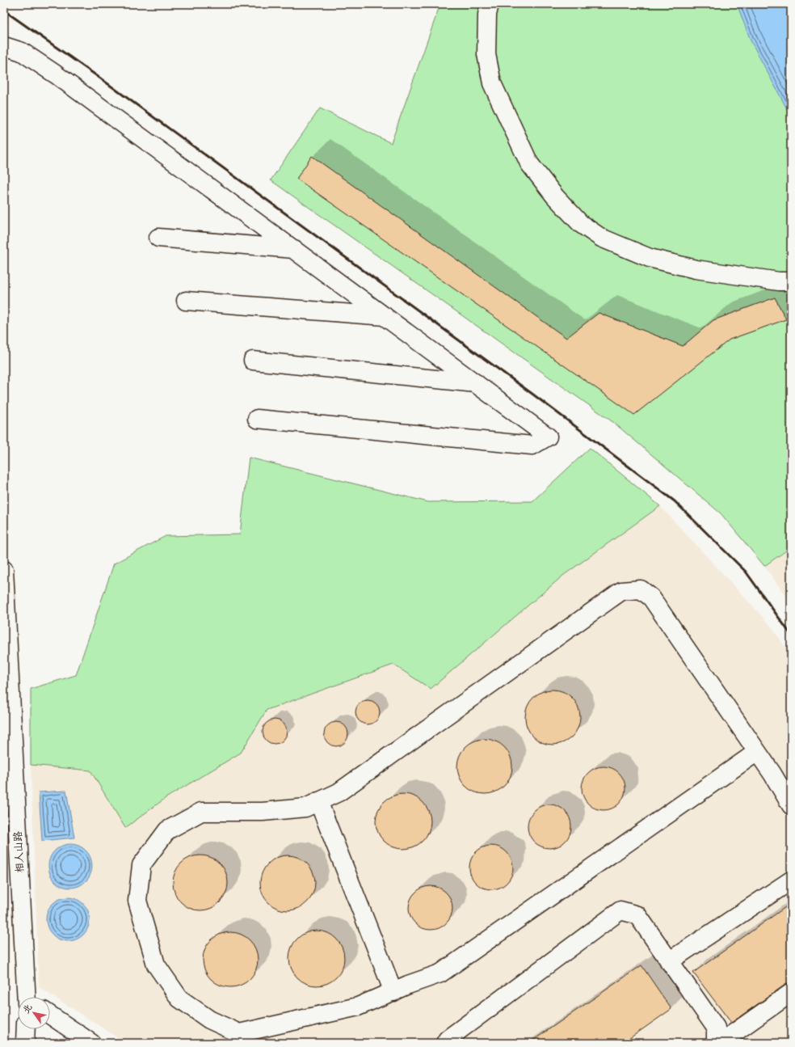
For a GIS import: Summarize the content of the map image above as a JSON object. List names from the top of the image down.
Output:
{
  "streets": {
    "street": ["相人山路"]
  },
  "north": "top left"
}
